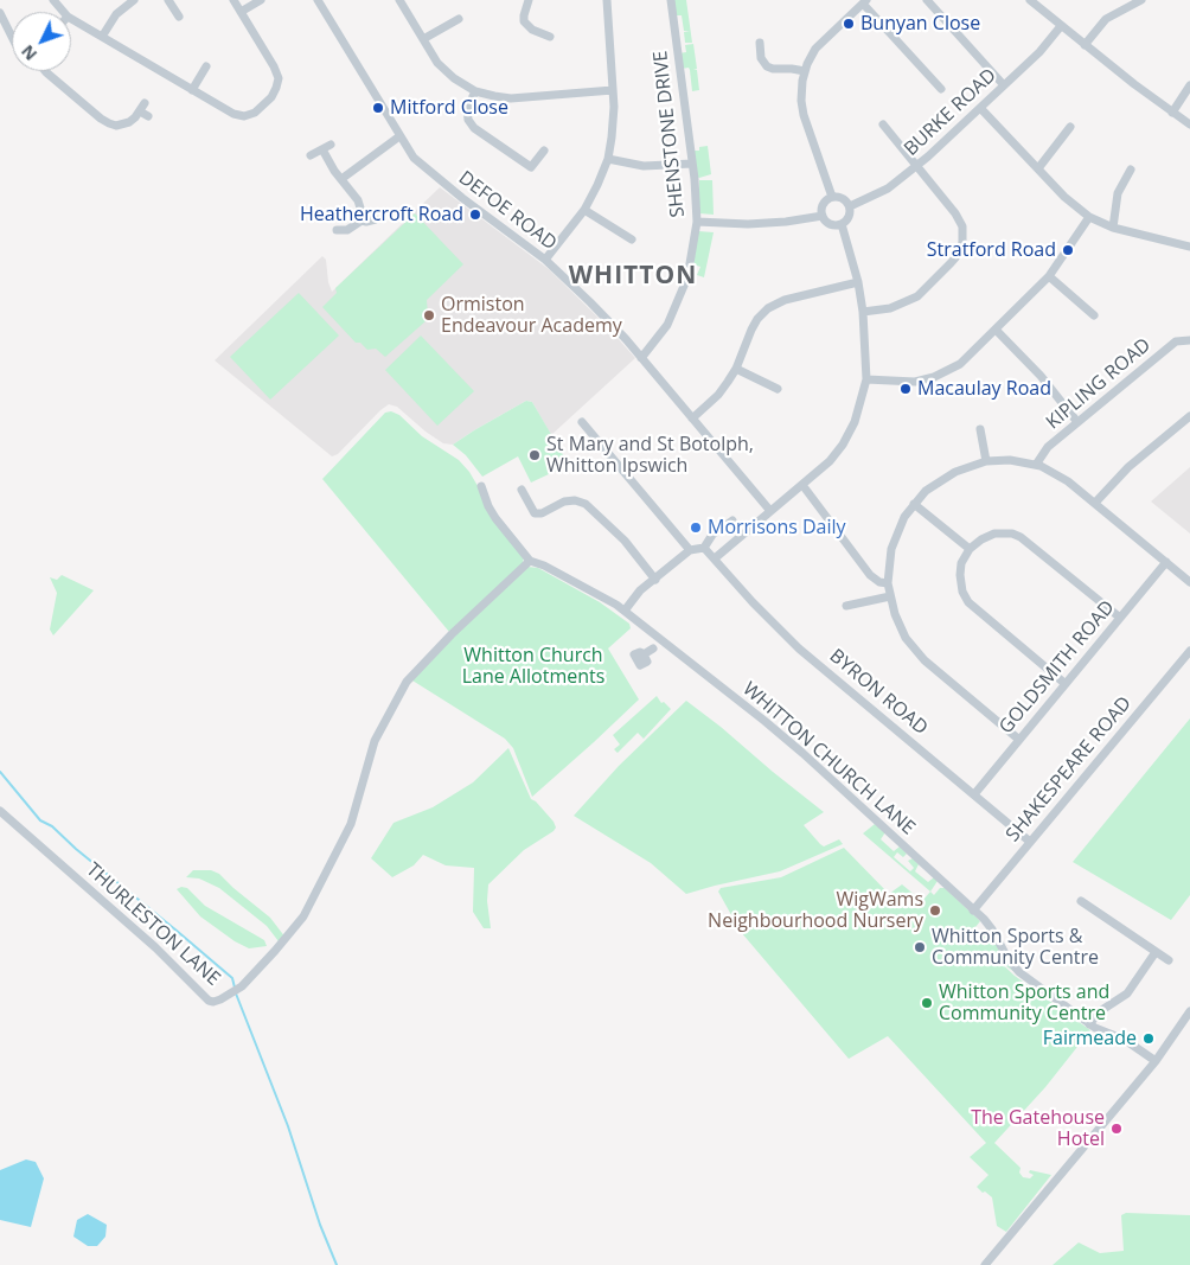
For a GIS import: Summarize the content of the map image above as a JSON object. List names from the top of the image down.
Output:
{
  "streets": {
    "street": [
      "BURKE ROAD",
      "SHENSTONE DRIVE",
      "DEFOE ROAD",
      "KIPLING ROAD",
      "GOLDSMITH ROAD",
      "BYRON ROAD",
      "WHITTON CHURCH LANE",
      "SHAKESPEARE ROAD",
      "THURLESTON LANE"
    ]
  },
  "crossings": [
    ["SHENSTONE DRIVE", "DEFOE ROAD"],
    ["GOLDSMITH ROAD", "BYRON ROAD"],
    ["BYRON ROAD", "SHAKESPEARE ROAD"],
    ["WHITTON CHURCH LANE", "SHAKESPEARE ROAD"],
    ["WHITTON CHURCH LANE", "THURLESTON LANE"]
  ],
  "districts": ["WHITTON"],
  "parks": ["Whitton Church Lane Allotments"],
  "places": [
    "Bunyan Close",
    "Mitford Close",
    "Heathercroft Road",
    "Stratford Road",
    "Ormiston Endeavour Academy",
    "Macaulay Road",
    "St Mary and St Botolph, Whitton Ipswich",
    "Morrisons Daily",
    "WigWams Neighbourhood Nursery",
    "Whitton Sports & Community Centre",
    "Whitton Sports and Community Centre",
    "Fairmeade",
    "The Gatehouse Hotel"
  ],
  "north": "bottom left"
}
